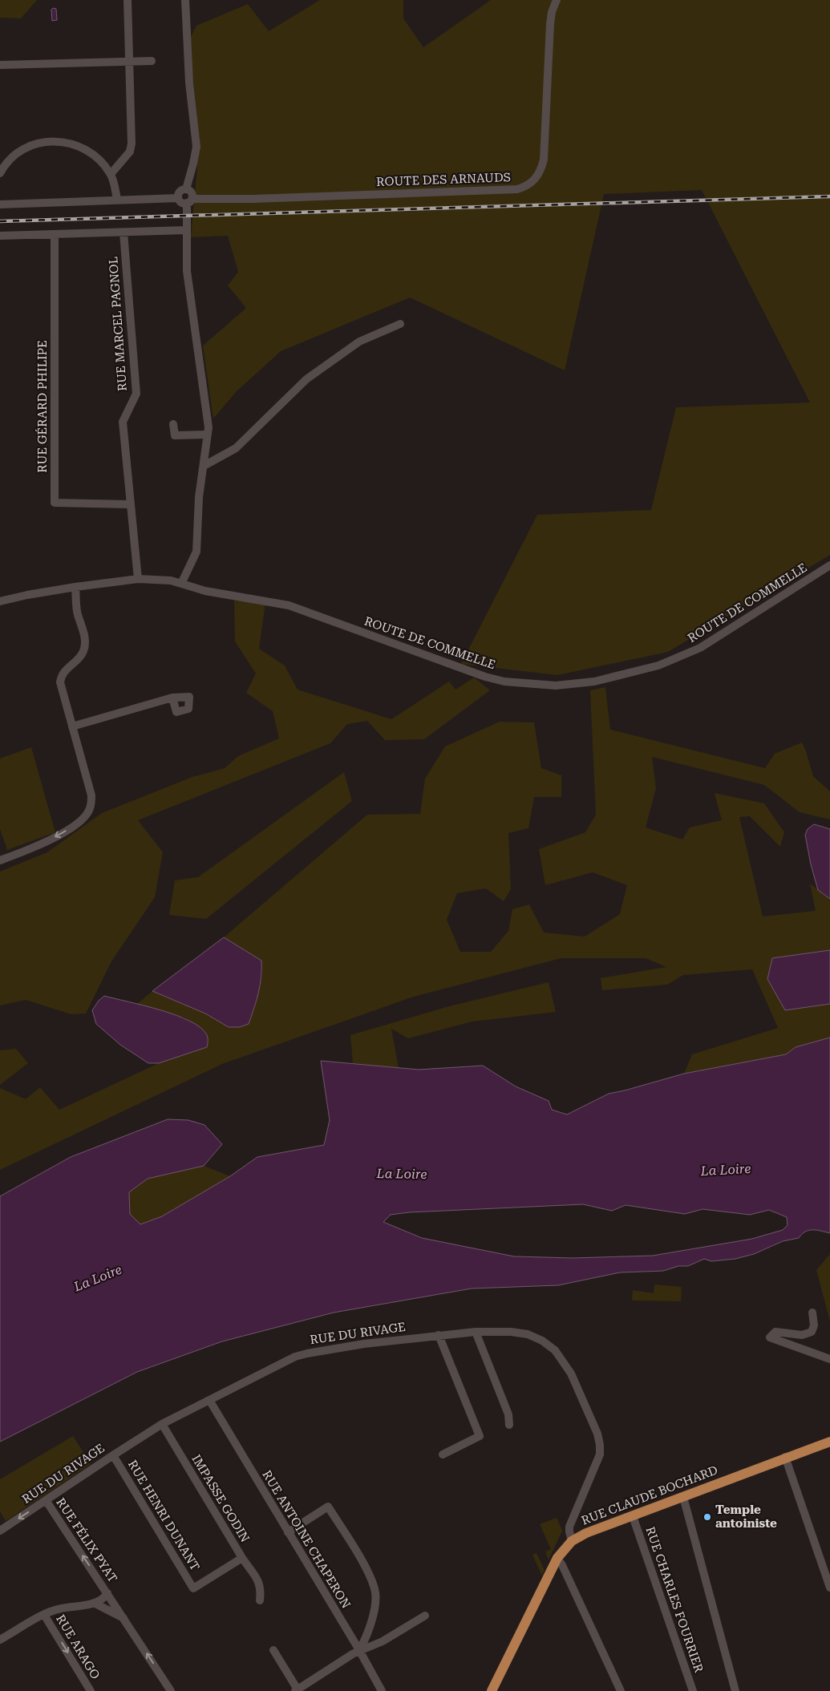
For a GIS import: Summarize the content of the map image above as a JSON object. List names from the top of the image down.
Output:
{
  "streets": {
    "main road": ["RUE CLAUDE BOCHARD"],
    "street": [
      "ROUTE DES ARNAUDS",
      "RUE MARCEL PAGNOL",
      "RUE GÉRARD PHILIPE",
      "ROUTE DE COMMELLE",
      "RUE DU RIVAGE",
      "IMPASSE GODIN",
      "RUE HENRI DUNANT",
      "RUE ANTOINE CHAPERON",
      "RUE FÉLIX PYAT",
      "RUE CHARLES FOURRIER",
      "RUE ARAGO"
    ]
  },
  "crossings": [
    ["RUE MARCEL PAGNOL", "RUE GÉRARD PHILIPE"],
    ["RUE MARCEL PAGNOL", "ROUTE DE COMMELLE"],
    ["RUE DU RIVAGE", "RUE CLAUDE BOCHARD"],
    ["RUE DU RIVAGE", "IMPASSE GODIN"],
    ["RUE DU RIVAGE", "RUE HENRI DUNANT"],
    ["RUE DU RIVAGE", "RUE ANTOINE CHAPERON"],
    ["RUE DU RIVAGE", "RUE FÉLIX PYAT"],
    ["RUE CLAUDE BOCHARD", "RUE CHARLES FOURRIER"],
    ["IMPASSE GODIN", "RUE HENRI DUNANT"]
  ],
  "one_way": ["RUE FÉLIX PYAT", "RUE ARAGO"],
  "water": ["La Loire"],
  "places": ["Temple antoiniste"]
}
